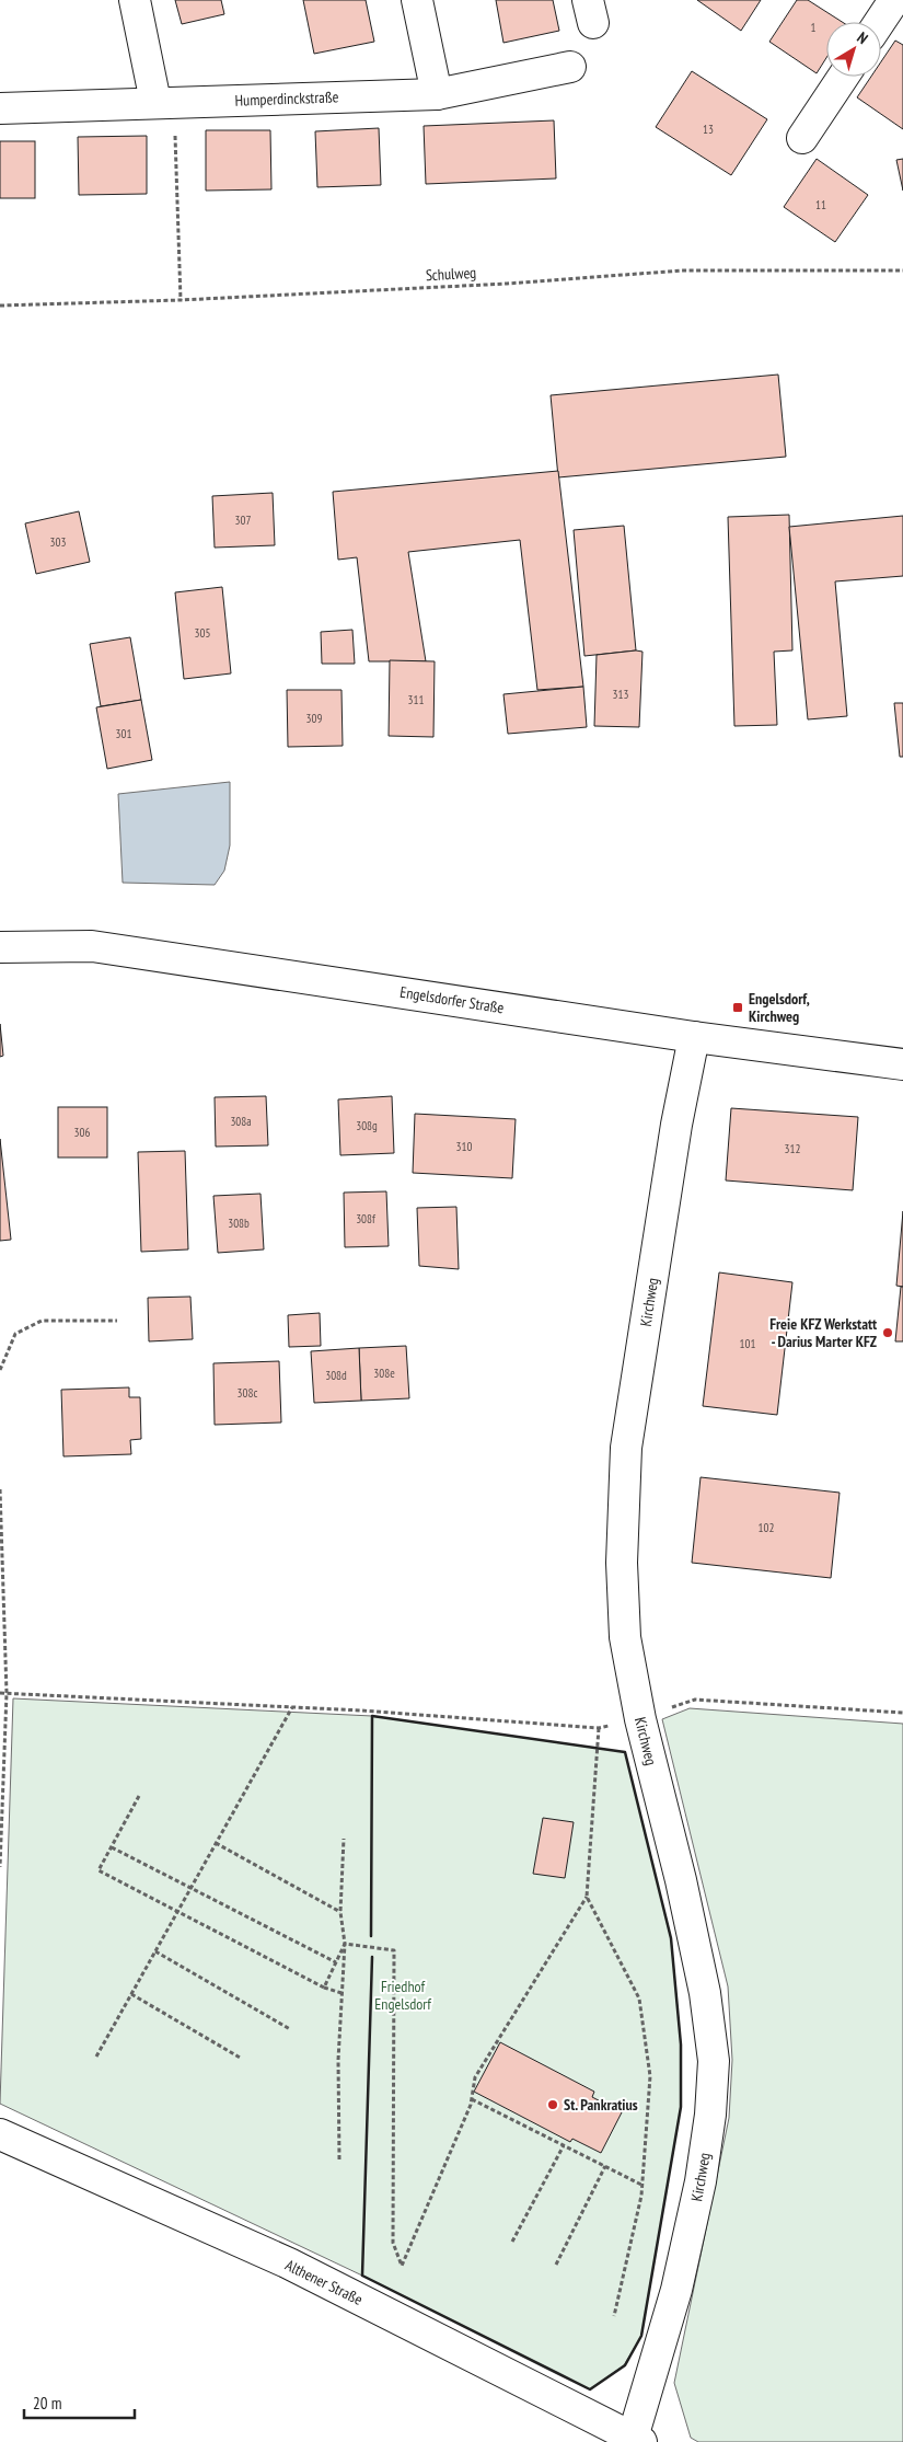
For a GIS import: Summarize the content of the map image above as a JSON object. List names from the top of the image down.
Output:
{
  "streets": {
    "street": [
      "Humperdinckstraße",
      "Engelsdorfer Straße",
      "Kirchweg",
      "Althener Straße"
    ],
    "path": ["Schulweg"]
  },
  "crossings": [
    ["Engelsdorfer Straße", "Kirchweg"],
    ["Kirchweg", "Althener Straße"]
  ],
  "parks": ["Friedhof Engelsdorf"],
  "places": {
    "transit": ["Engelsdorf, Kirchweg"],
    "other": ["Freie KFZ Werkstatt - Darius Marter KFZ", "St. Pankratius"]
  },
  "house_numbers": [
    "1",
    "13",
    "11",
    "307",
    "303",
    "305",
    "313",
    "311",
    "309",
    "301",
    "308a",
    "308g",
    "306",
    "310",
    "312",
    "308f",
    "308b",
    "101",
    "308e",
    "308d",
    "308c",
    "102"
  ],
  "scale_bar": "20 m",
  "north": "top right"
}
